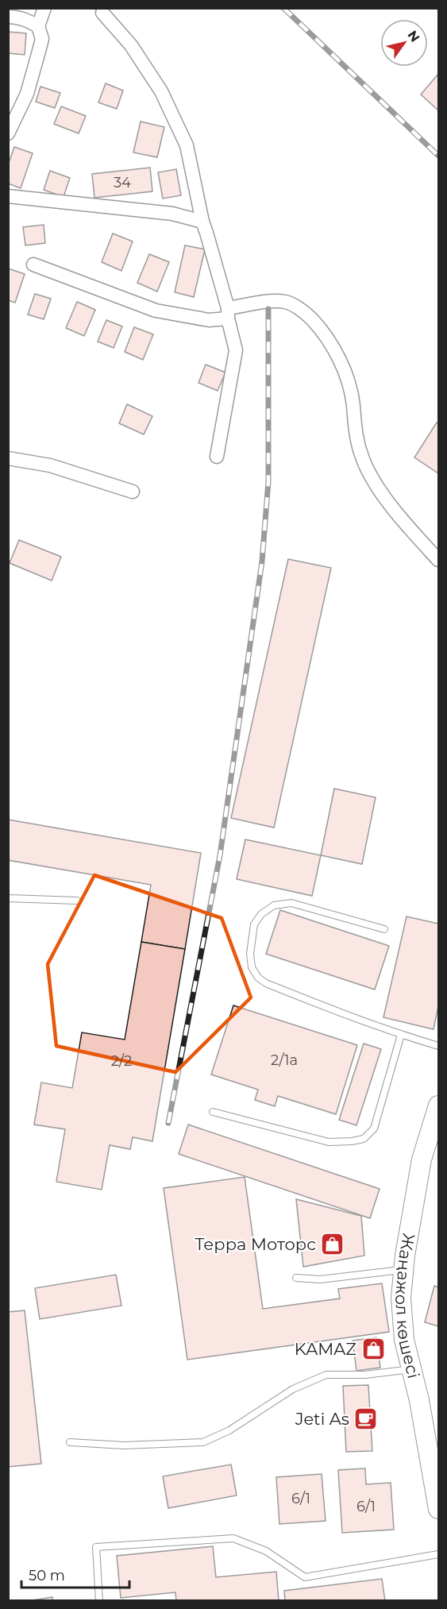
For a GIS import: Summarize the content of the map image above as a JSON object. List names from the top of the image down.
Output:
{
  "streets": {
    "main road": ["Жаңажол көшесі"]
  },
  "places": {
    "shop": ["Терра Моторс", "KAMAZ"],
    "cafe": ["Jeti As"]
  },
  "house_numbers": [
    "34",
    "2/1а",
    "2/2",
    "6/1",
    "6/1"
  ],
  "scale_bar": "50 m",
  "north": "top right"
}
